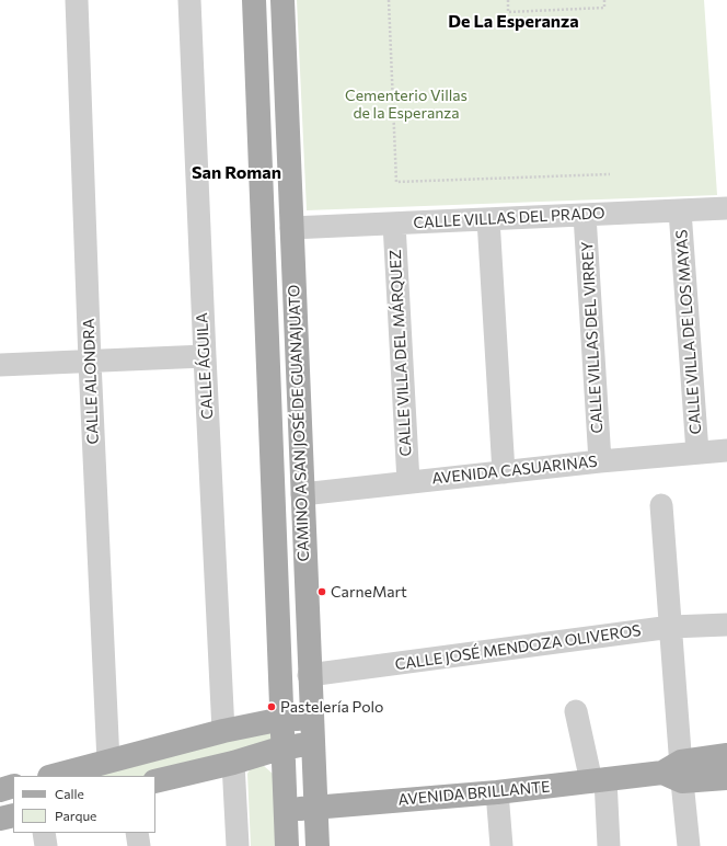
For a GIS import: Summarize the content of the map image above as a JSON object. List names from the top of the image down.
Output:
{
  "streets": {
    "main road": ["CAMINO A SAN JOSÉ DE GUANAJUATO", "AVENIDA BRILLANTE"],
    "street": [
      "CALLE VILLAS DEL PRADO",
      "CALLE VILLA DE LOS MAYAS",
      "CALLE VILLAS DEL VIRREY",
      "CALLE VILLA DEL MÁRQUEZ",
      "CALLE ÁGUILA",
      "CALLE ALONDRA",
      "AVENIDA CASUARINAS",
      "CALLE JOSÉ MENDOZA OLIVEROS"
    ]
  },
  "crossings": [
    ["CALLE VILLAS DEL PRADO", "CALLE VILLA DE LOS MAYAS"],
    ["CALLE VILLAS DEL PRADO", "CALLE VILLAS DEL VIRREY"],
    ["CALLE VILLAS DEL PRADO", "CALLE VILLA DEL MÁRQUEZ"],
    ["CALLE VILLAS DEL PRADO", "CAMINO A SAN JOSÉ DE GUANAJUATO"],
    ["CALLE VILLA DE LOS MAYAS", "AVENIDA CASUARINAS"],
    ["CALLE VILLAS DEL VIRREY", "AVENIDA CASUARINAS"],
    ["CALLE VILLA DEL MÁRQUEZ", "AVENIDA CASUARINAS"],
    ["CAMINO A SAN JOSÉ DE GUANAJUATO", "AVENIDA CASUARINAS"],
    ["CAMINO A SAN JOSÉ DE GUANAJUATO", "CALLE JOSÉ MENDOZA OLIVEROS"],
    ["CAMINO A SAN JOSÉ DE GUANAJUATO", "AVENIDA BRILLANTE"]
  ],
  "districts": ["De La Esperanza", "San Roman"],
  "parks": ["Cementerio Villas de la Esperanza"],
  "places": ["CarneMart", "Pastelería Polo"],
  "legend": ["Calle", "Parque"]
}
